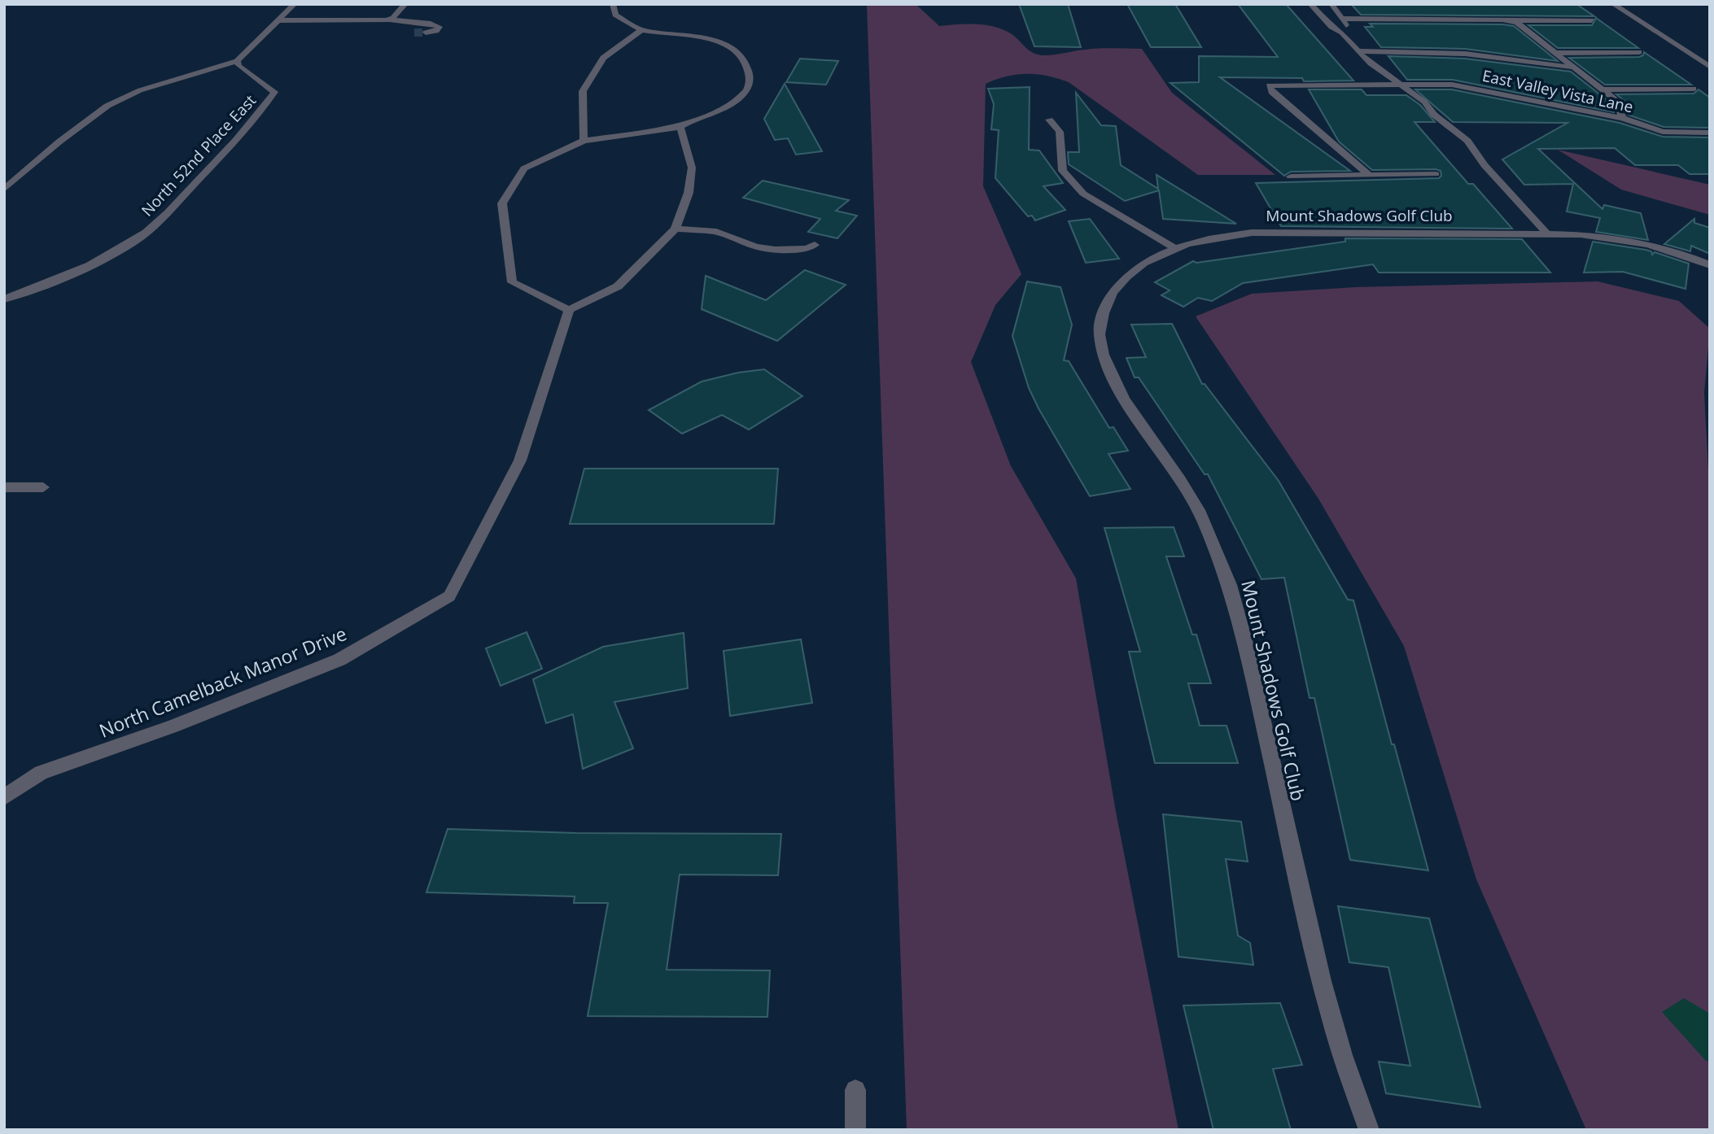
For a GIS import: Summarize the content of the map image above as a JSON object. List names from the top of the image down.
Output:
{
  "streets": {
    "street": [
      "East Valley Vista Lane",
      "North 52nd Place East",
      "Mount Shadows Golf Club",
      "North Camelback Manor Drive"
    ]
  }
}
